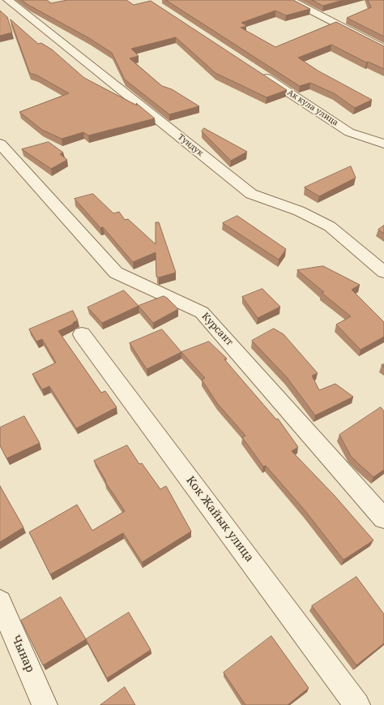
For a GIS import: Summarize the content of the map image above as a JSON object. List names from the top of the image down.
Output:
{
  "streets": {
    "street": [
      "Ак кула улица",
      "Тундук",
      "Курсант",
      "Кок Жайык улица",
      "Чынар"
    ]
  }
}
